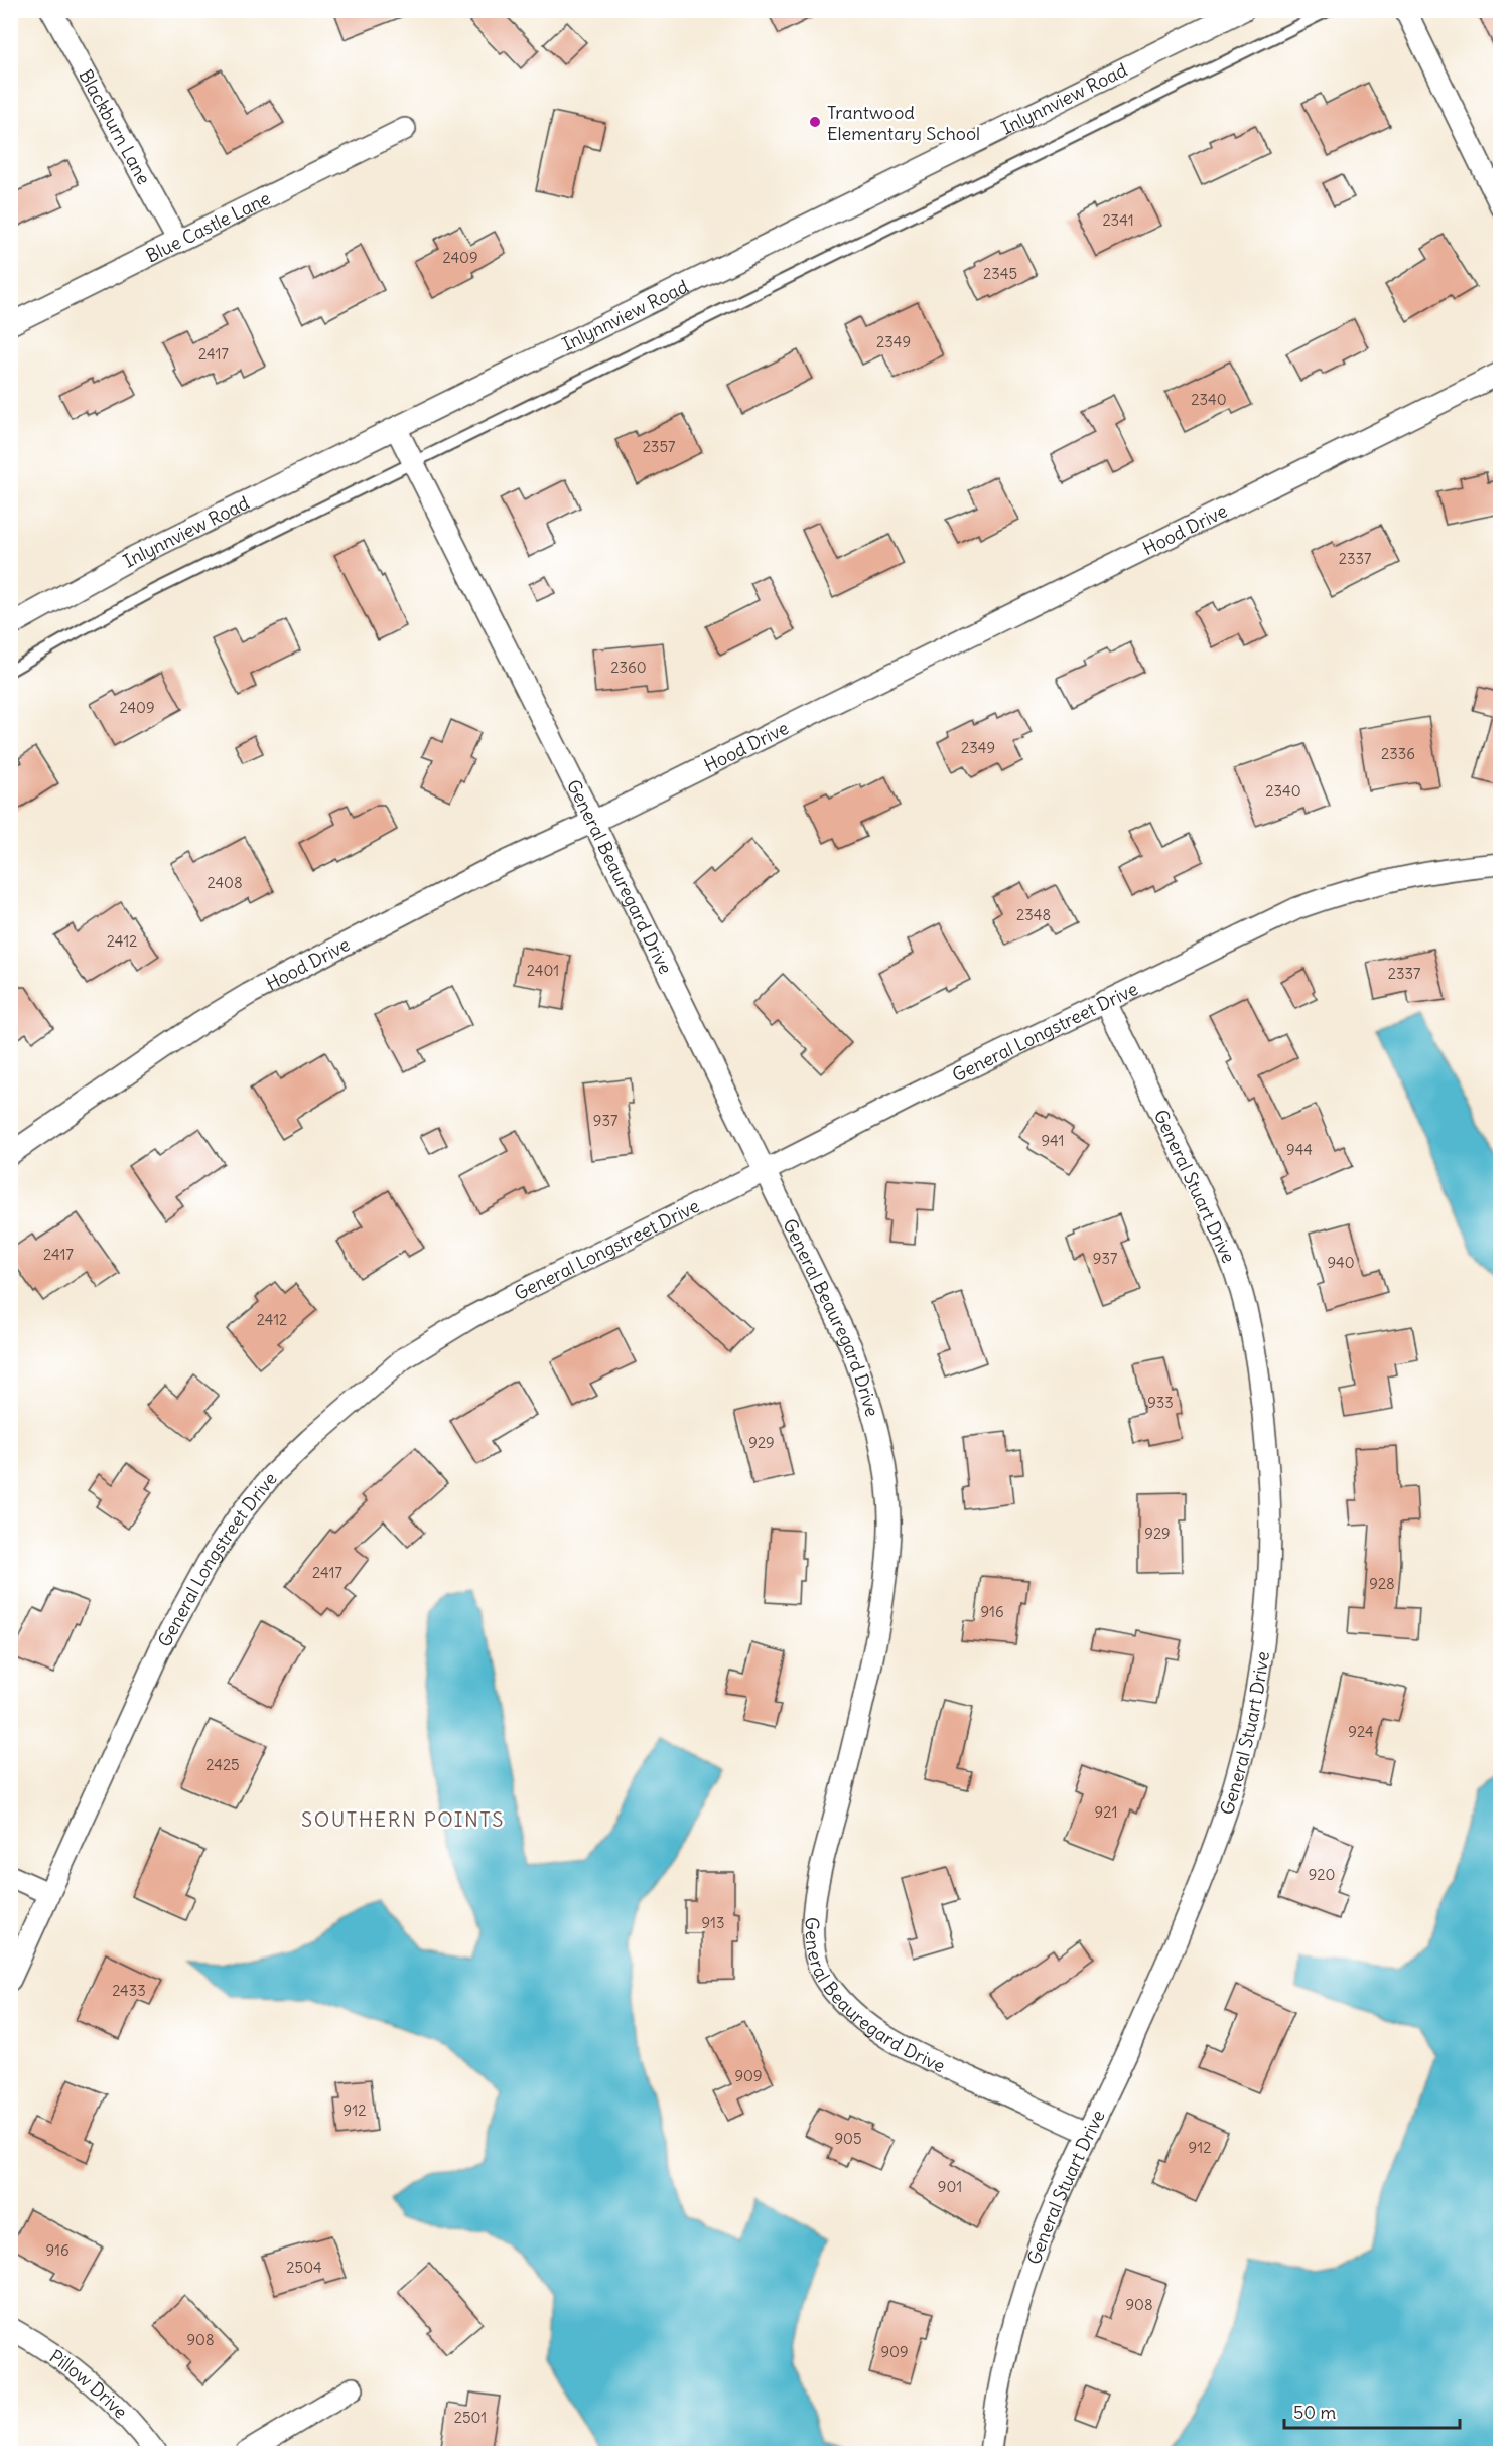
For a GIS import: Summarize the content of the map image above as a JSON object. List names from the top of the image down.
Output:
{
  "streets": {
    "street": [
      "Inlynnview Road",
      "Blackburn Lane",
      "Blue Castle Lane",
      "Hood Drive",
      "General Beauregard Drive",
      "General Longstreet Drive",
      "General Stuart Drive",
      "Pillow Drive"
    ]
  },
  "crossings": [
    ["Inlynnview Road", "General Beauregard Drive"],
    ["Blackburn Lane", "Blue Castle Lane"],
    ["Hood Drive", "General Beauregard Drive"],
    ["General Beauregard Drive", "General Longstreet Drive"],
    ["General Beauregard Drive", "General Stuart Drive"],
    ["General Longstreet Drive", "General Stuart Drive"]
  ],
  "districts": ["SOUTHERN POINTS"],
  "places": ["Trantwood Elementary School"],
  "house_numbers": [
    "2341",
    "2409",
    "2345",
    "2349",
    "2417",
    "2340",
    "2357",
    "2337",
    "2360",
    "2409",
    "2349",
    "2336",
    "2340",
    "2408",
    "2348",
    "2412",
    "2401",
    "2337",
    "937",
    "941",
    "944",
    "2417",
    "937",
    "940",
    "2412",
    "933",
    "929",
    "929",
    "2417",
    "928",
    "916",
    "924",
    "2425",
    "921",
    "920",
    "913",
    "2433",
    "909",
    "912",
    "905",
    "912",
    "901",
    "916",
    "2504",
    "908",
    "908",
    "909",
    "2501"
  ],
  "scale_bar": "50 m"
}
